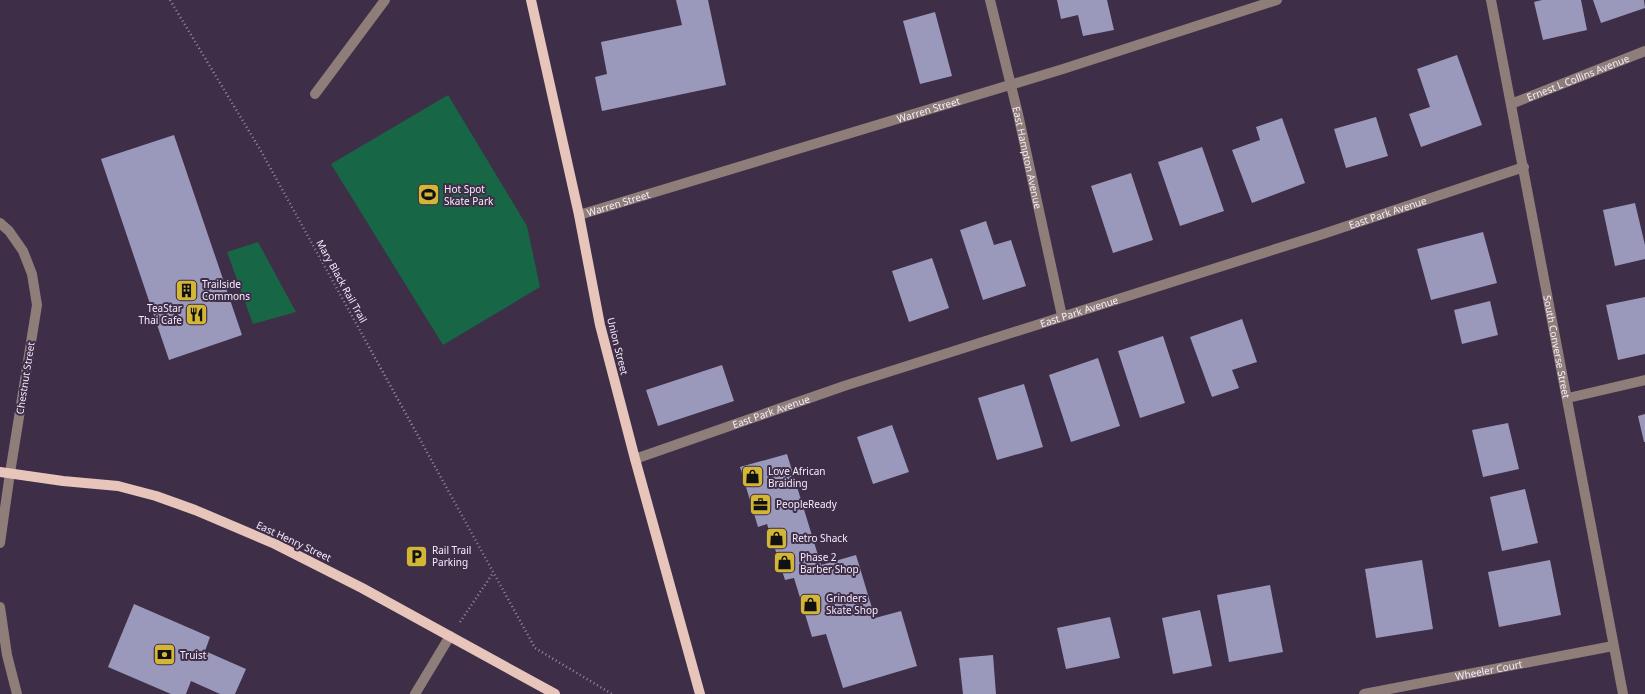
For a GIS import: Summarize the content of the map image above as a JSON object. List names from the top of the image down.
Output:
{
  "streets": {
    "main road": ["Union Street", "East Henry Street"],
    "street": [
      "Ernest L Collins Avenue",
      "Warren Street",
      "East Hampton Avenue",
      "East Park Avenue",
      "South Converse Street",
      "Chestnut Street",
      "Wheeler Court"
    ],
    "path": ["Mary Black Rail Trail"]
  },
  "crossings": [
    ["Ernest L Collins Avenue", "South Converse Street"],
    ["Warren Street", "East Hampton Avenue"],
    ["Warren Street", "Union Street"],
    ["East Hampton Avenue", "East Park Avenue"],
    ["East Park Avenue", "Union Street"],
    ["East Park Avenue", "South Converse Street"],
    ["South Converse Street", "Wheeler Court"],
    ["Chestnut Street", "East Henry Street"]
  ],
  "places": {
    "sports": ["Hot Spot Skate Park"],
    "building": ["Trailside Commons"],
    "restaurant": ["TeaStar Thai Cafe"],
    "shop": [
      "Love African Braiding",
      "Retro Shack",
      "Phase 2 Barber Shop",
      "Grinders Skate Shop"
    ],
    "office": ["PeopleReady"],
    "parking": ["Rail Trail Parking"],
    "bank": ["Truist"]
  }
}
